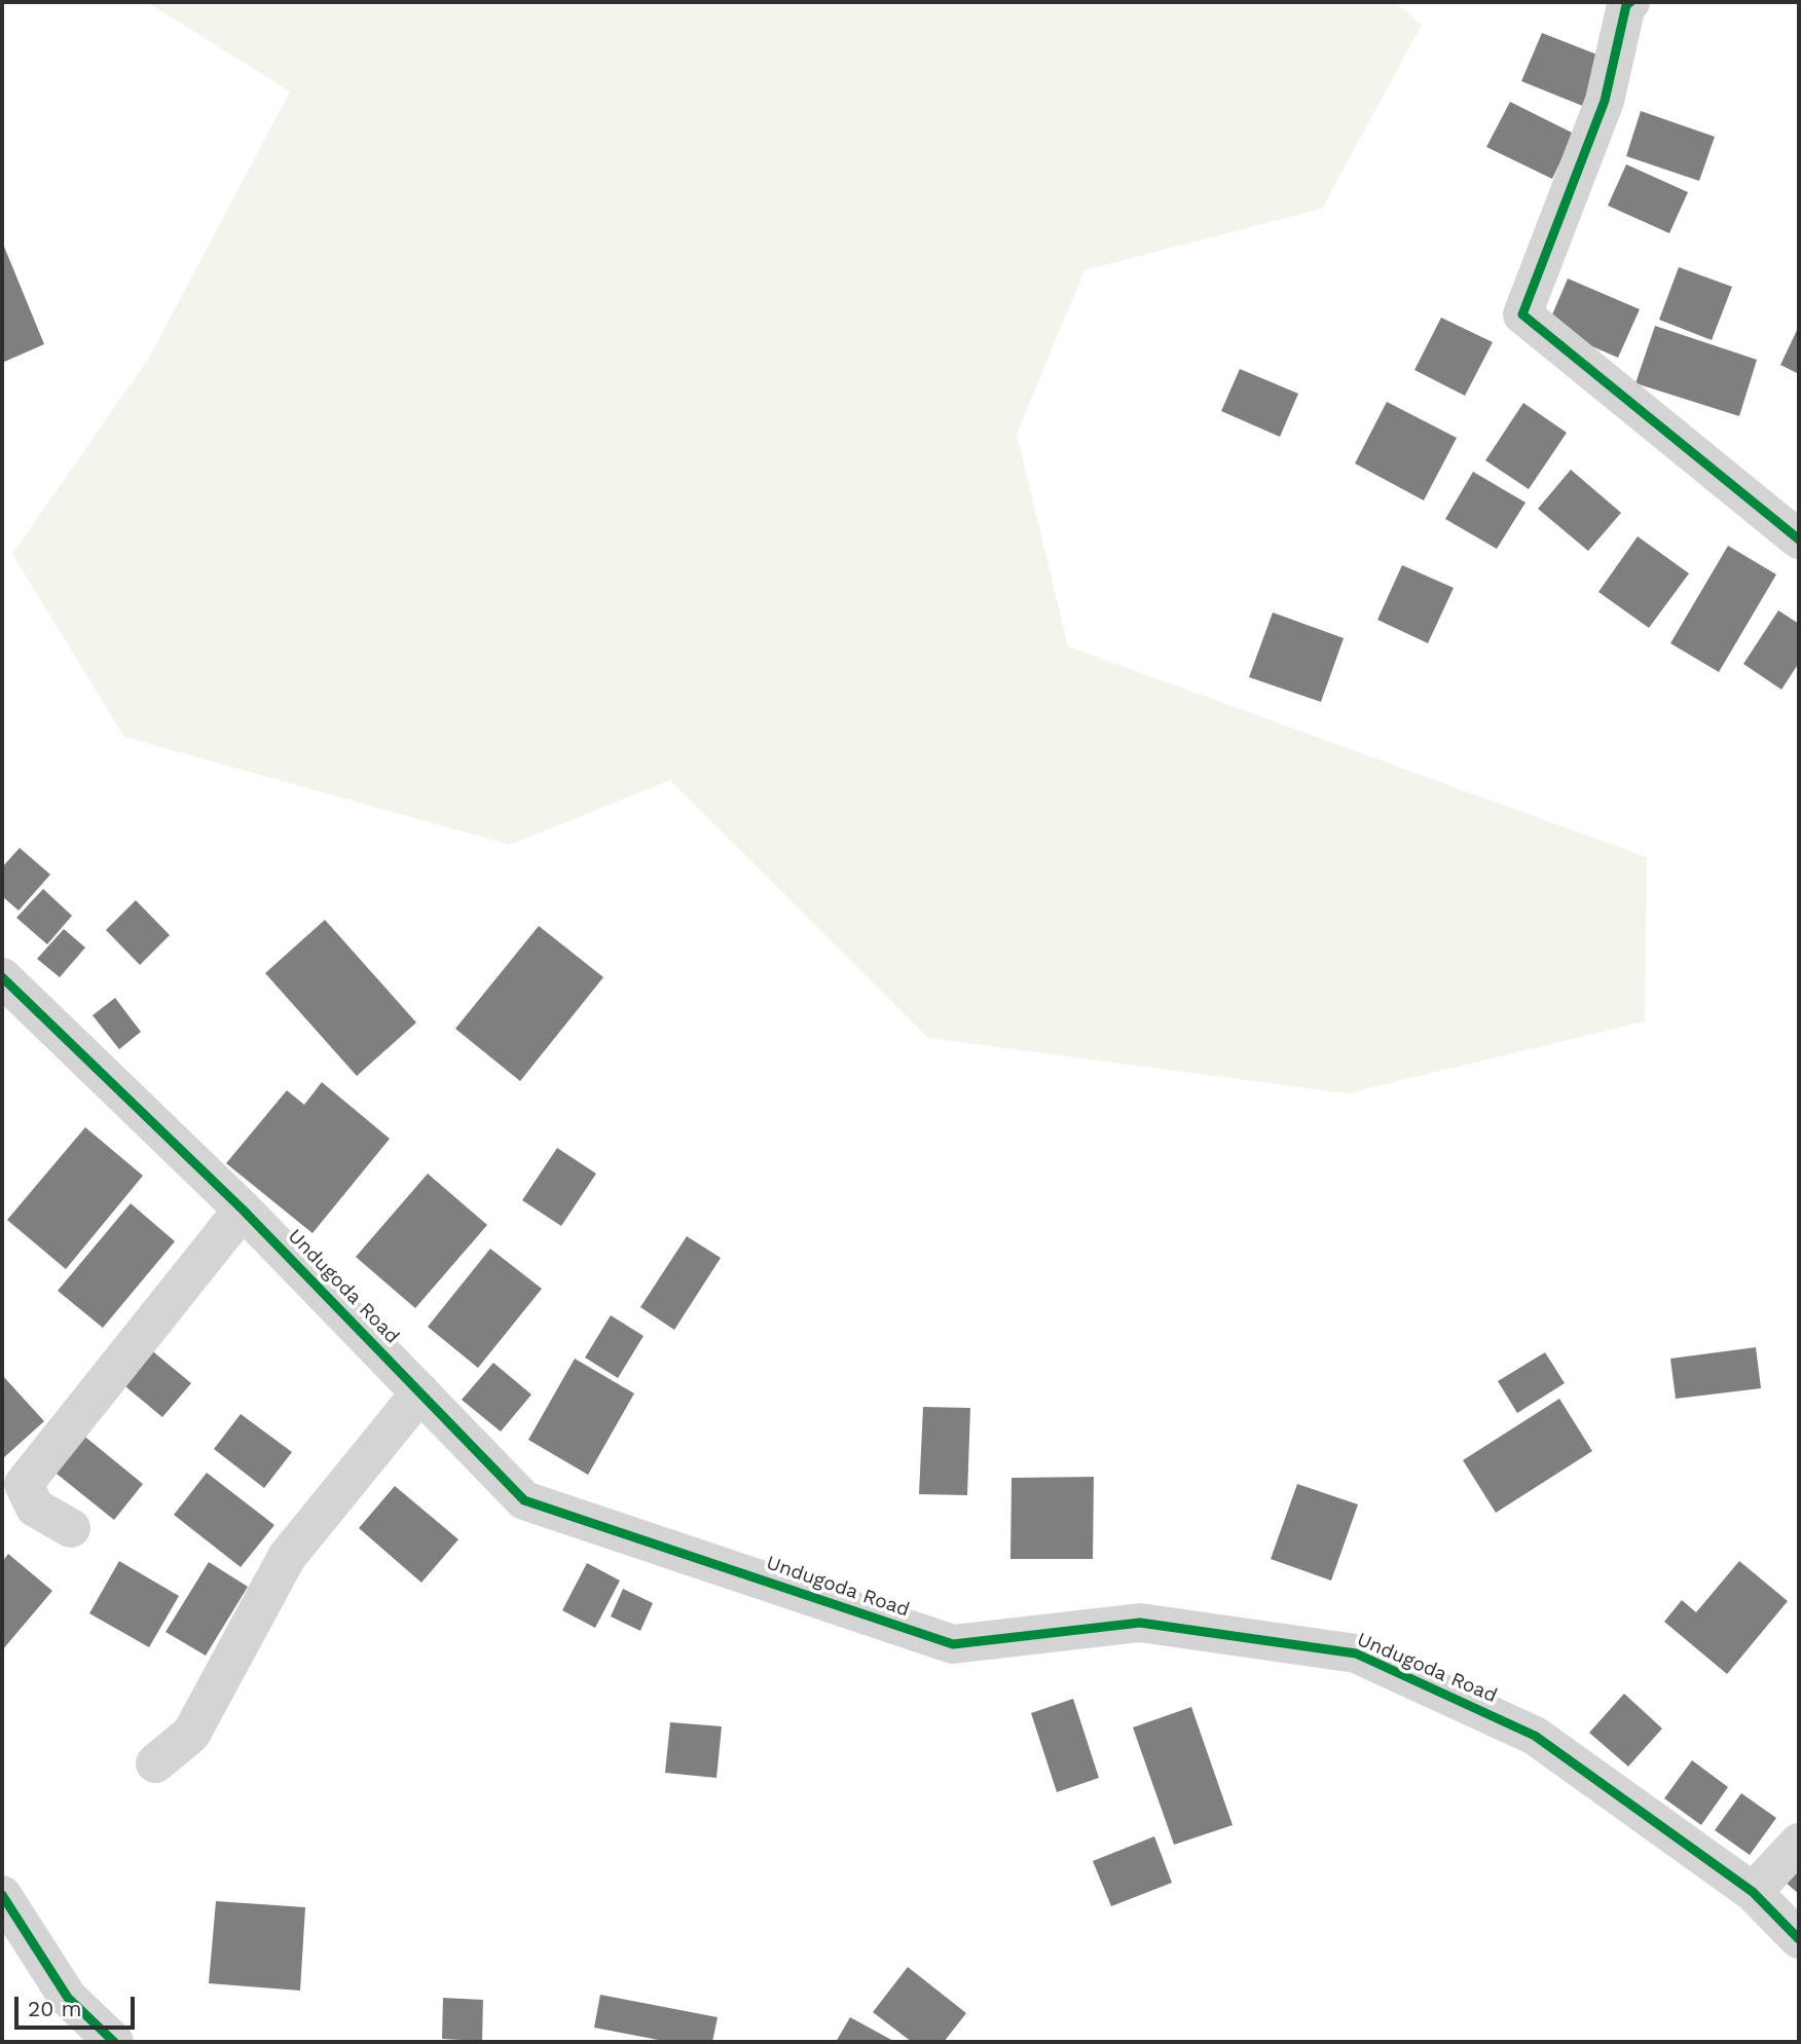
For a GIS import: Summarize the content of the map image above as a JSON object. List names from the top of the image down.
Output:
{
  "streets": {
    "street": ["Undugoda Road"]
  },
  "scale_bar": "20 m"
}
